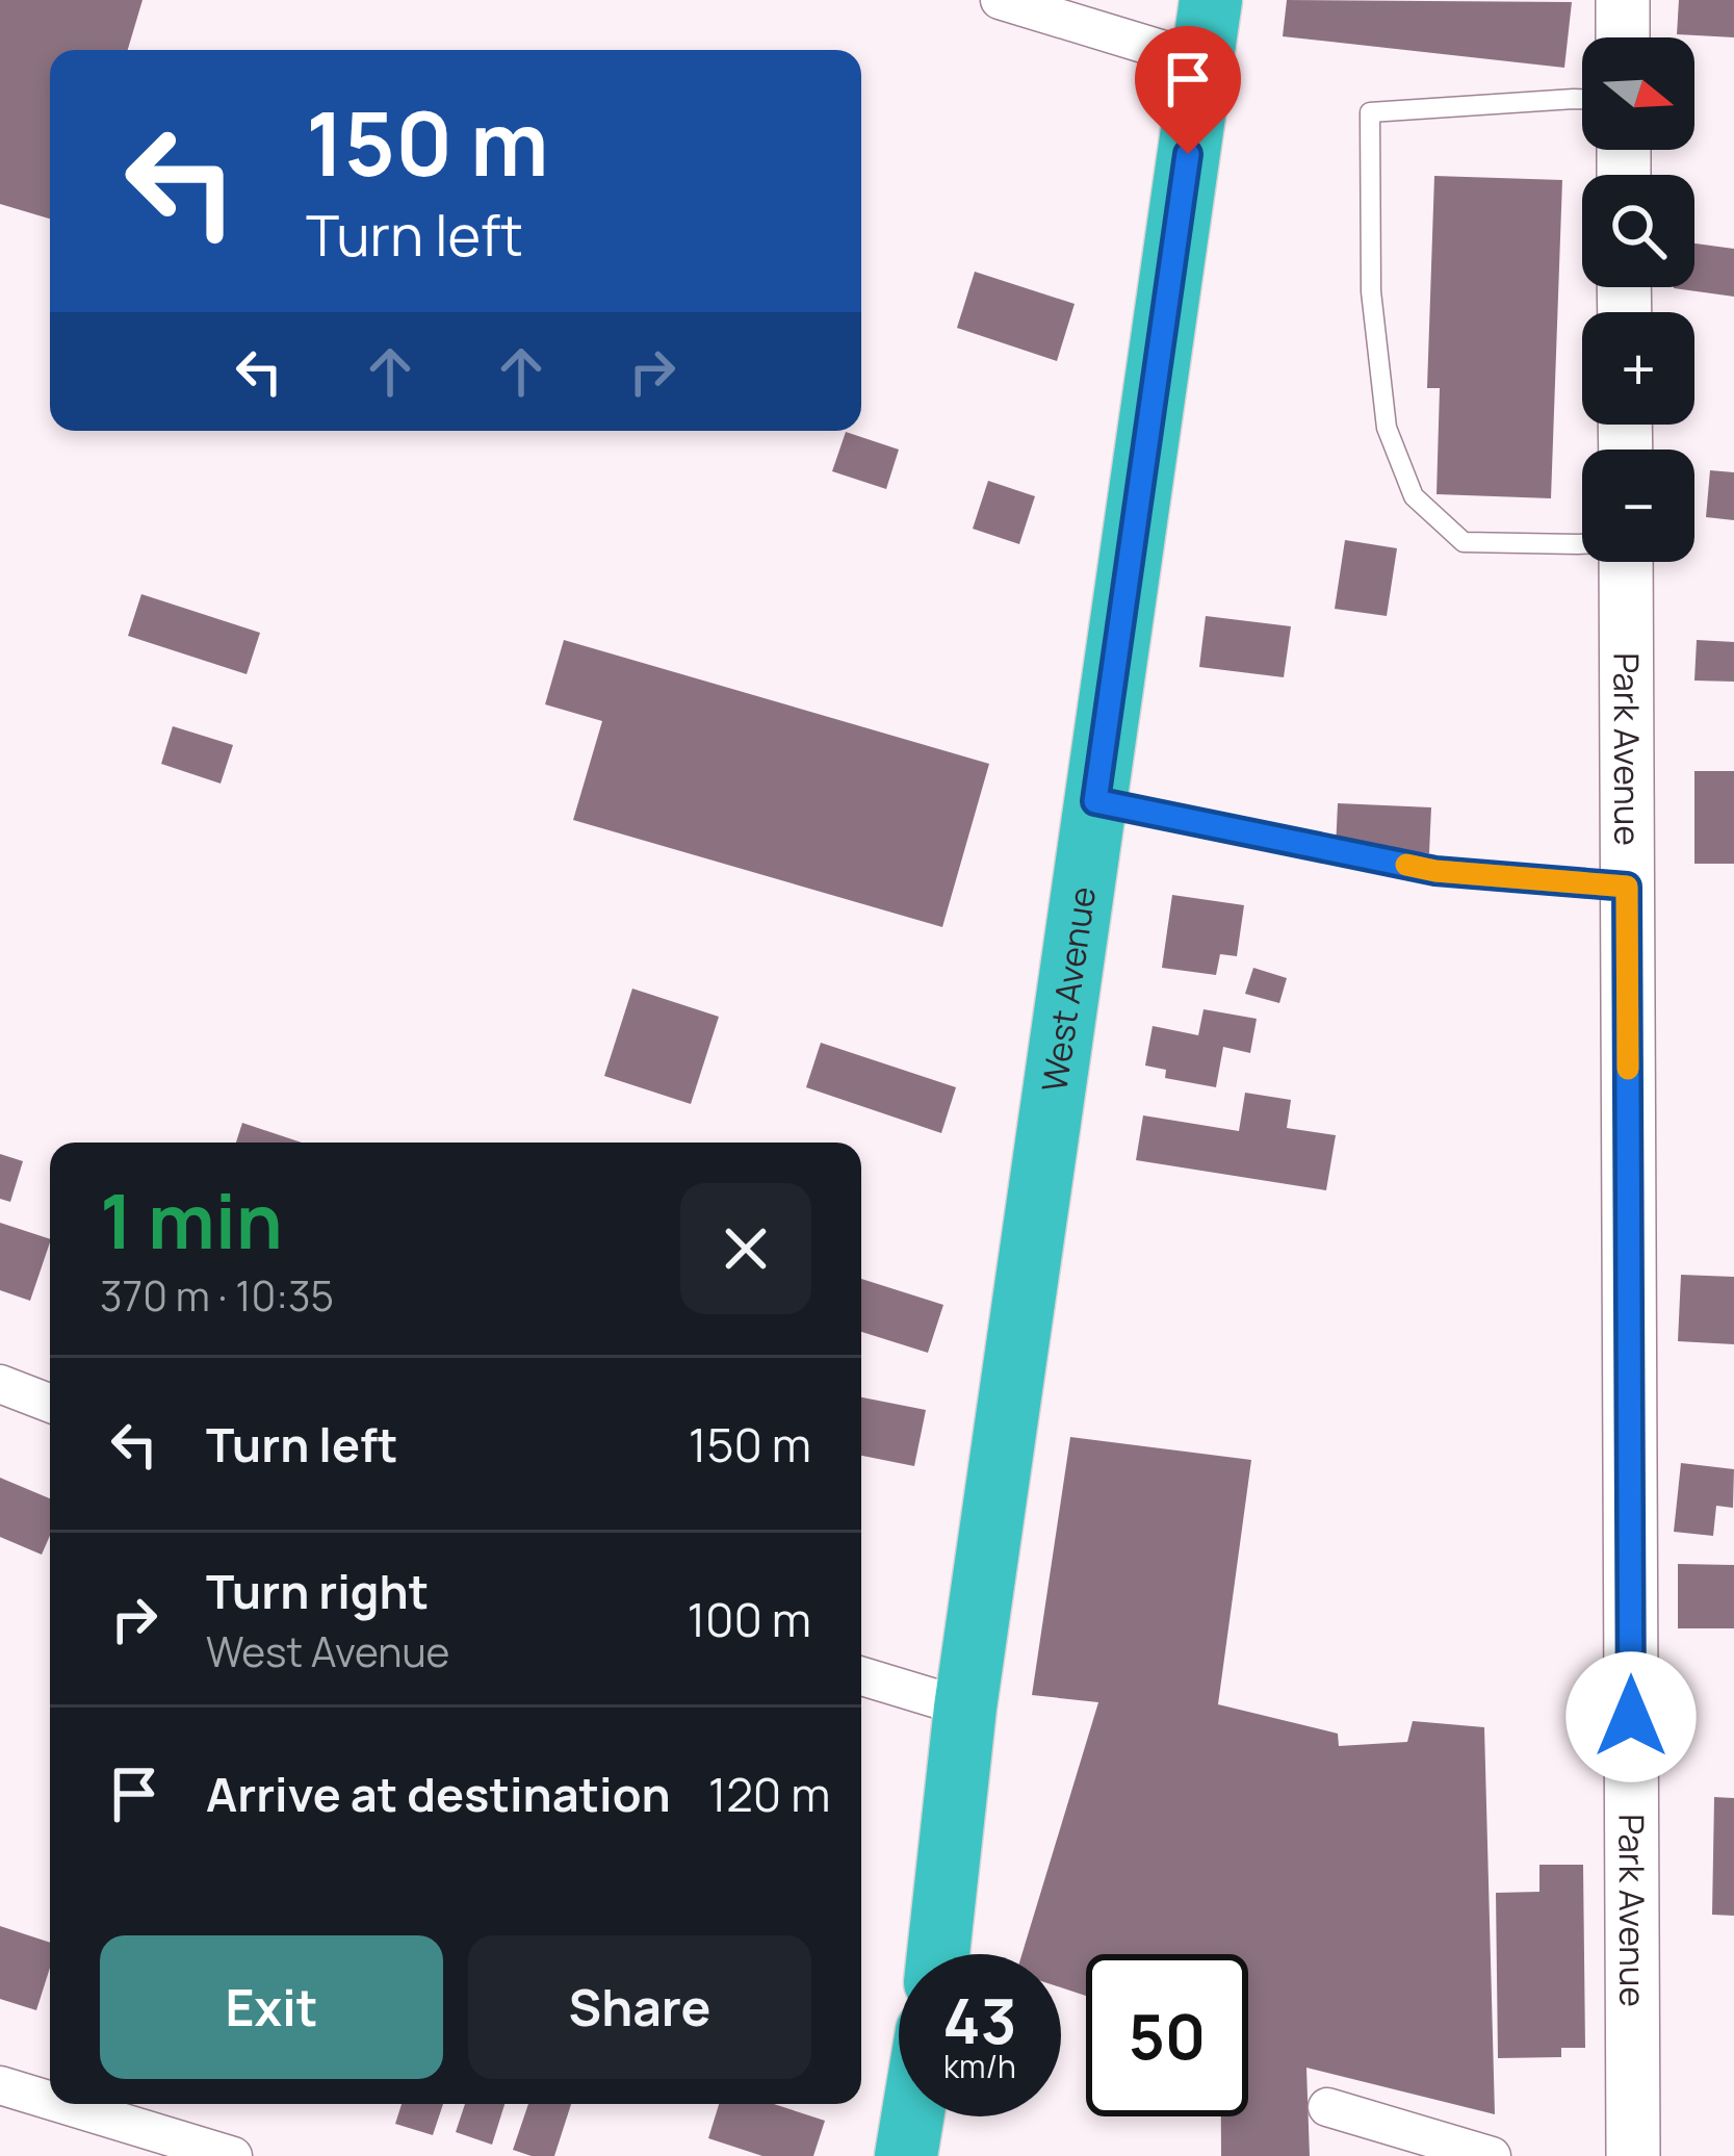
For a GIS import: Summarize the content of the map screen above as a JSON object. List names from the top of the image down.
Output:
{
  "streets": {
    "highway": ["West Avenue"],
    "main road": ["Park Avenue"]
  },
  "north": "right",
  "page": {
    "map_buttons": ["+", "−"],
    "turn": ["150 m", "Turn left"],
    "heading": ["1 min", "370 m · 10:35"],
    "list": [
      {
        "name": "Turn left",
        "value": "150 m"
      },
      {
        "name": "Turn right",
        "note": "West Avenue",
        "value": "100 m"
      },
      {
        "name": "Arrive at destination",
        "value": "120 m"
      }
    ],
    "buttons": ["Exit", "Share"],
    "speed": "43 km/h",
    "limit": "50"
  }
}
